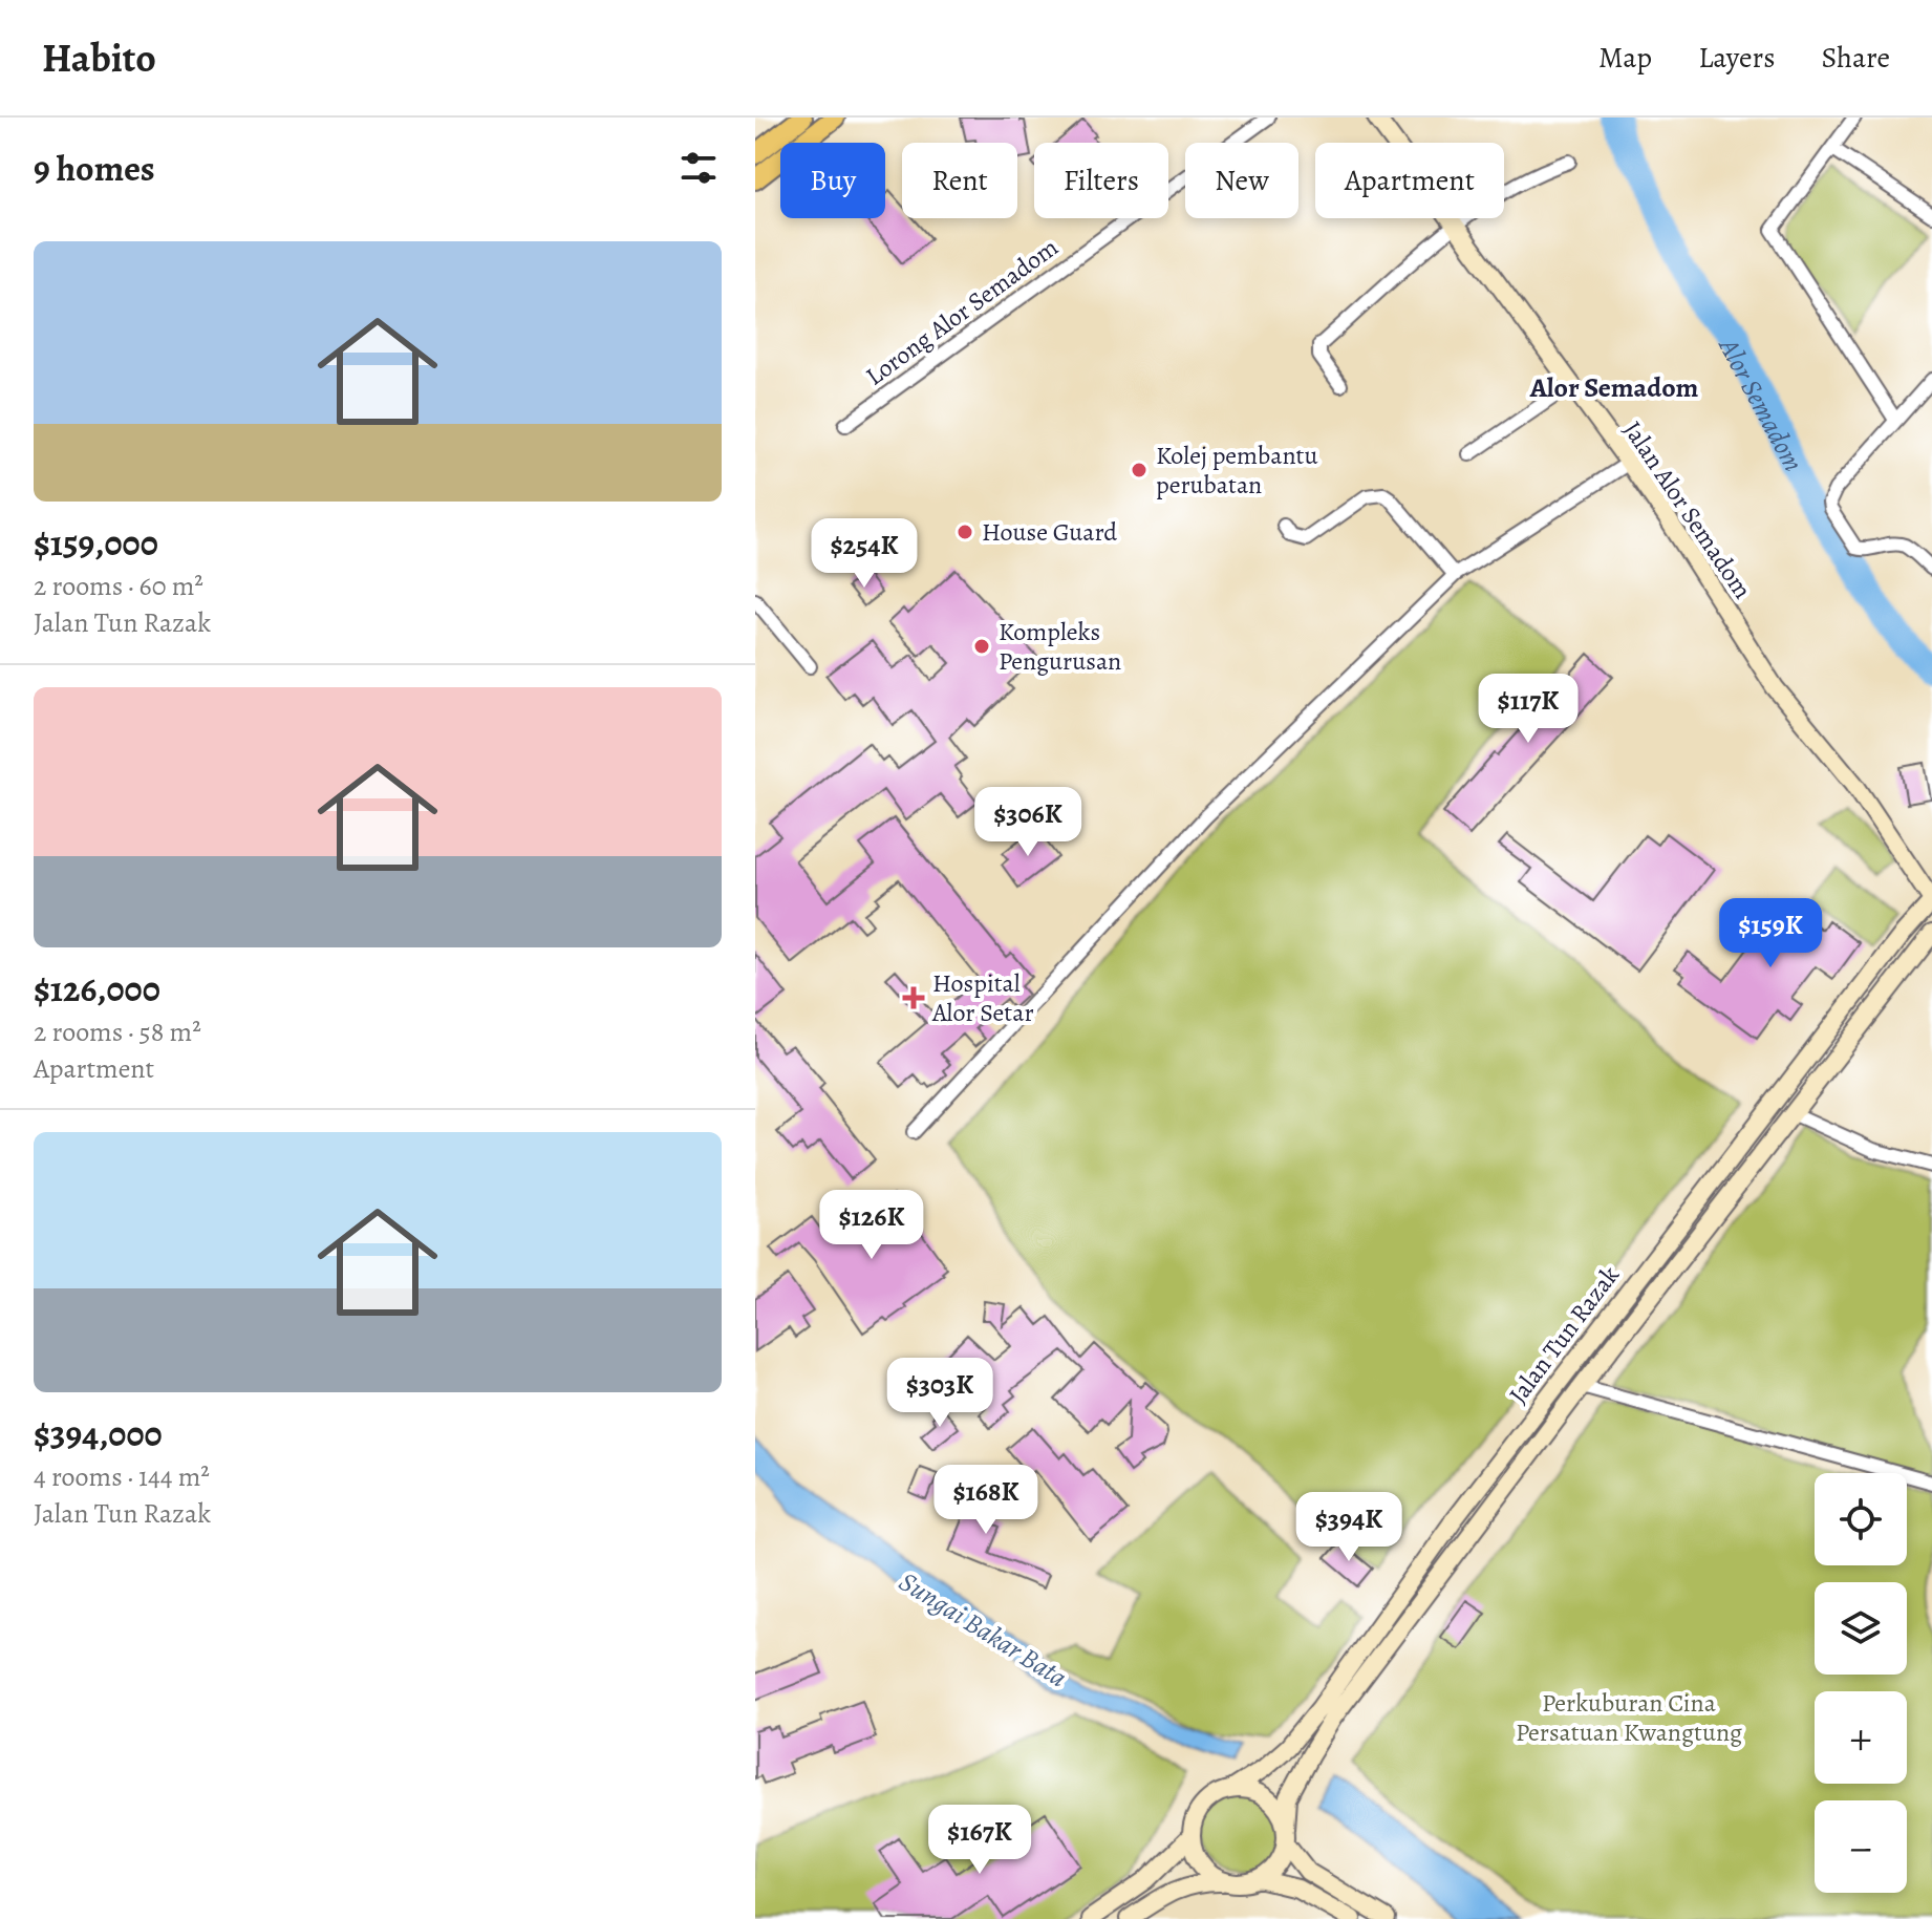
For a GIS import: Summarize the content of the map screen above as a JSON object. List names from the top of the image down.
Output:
{
  "streets": {
    "main road": ["Jalan Alor Semadom", "Jalan Tun Razak"],
    "street": ["Lorong Alor Semadom"]
  },
  "crossings": [
    ["Jalan Alor Semadom", "Jalan Tun Razak"]
  ],
  "districts": ["Alor Semadom"],
  "water": ["Alor Semadom", "Sungai Bakar Bata"],
  "parks": ["Perkuburan Cina Persatuan Kwangtung"],
  "places": {
    "other": ["Kolej pembantu perubatan", "House Guard", "Kompleks Pengurusan"],
    "health": ["Hospital Alor Setar"]
  },
  "page": {
    "header": "Habito",
    "nav": ["Map", "Layers", "Share"],
    "heading": "9 homes",
    "chip": [
      "Buy",
      "Rent",
      "Filters",
      "New",
      "Apartment"
    ],
    "list": [
      {
        "name": "$159,000",
        "note": "2 rooms · 60 m² · Jalan Tun Razak"
      },
      {
        "name": "$126,000",
        "note": "2 rooms · 58 m² · Apartment"
      },
      {
        "name": "$394,000",
        "note": "4 rooms · 144 m² · Jalan Tun Razak"
      }
    ],
    "price": [
      "$254K",
      "$117K",
      "$306K",
      "$159K",
      "$126K",
      "$303K",
      "$168K",
      "$394K",
      "$167K"
    ],
    "map_buttons": ["+", "−"]
  }
}
